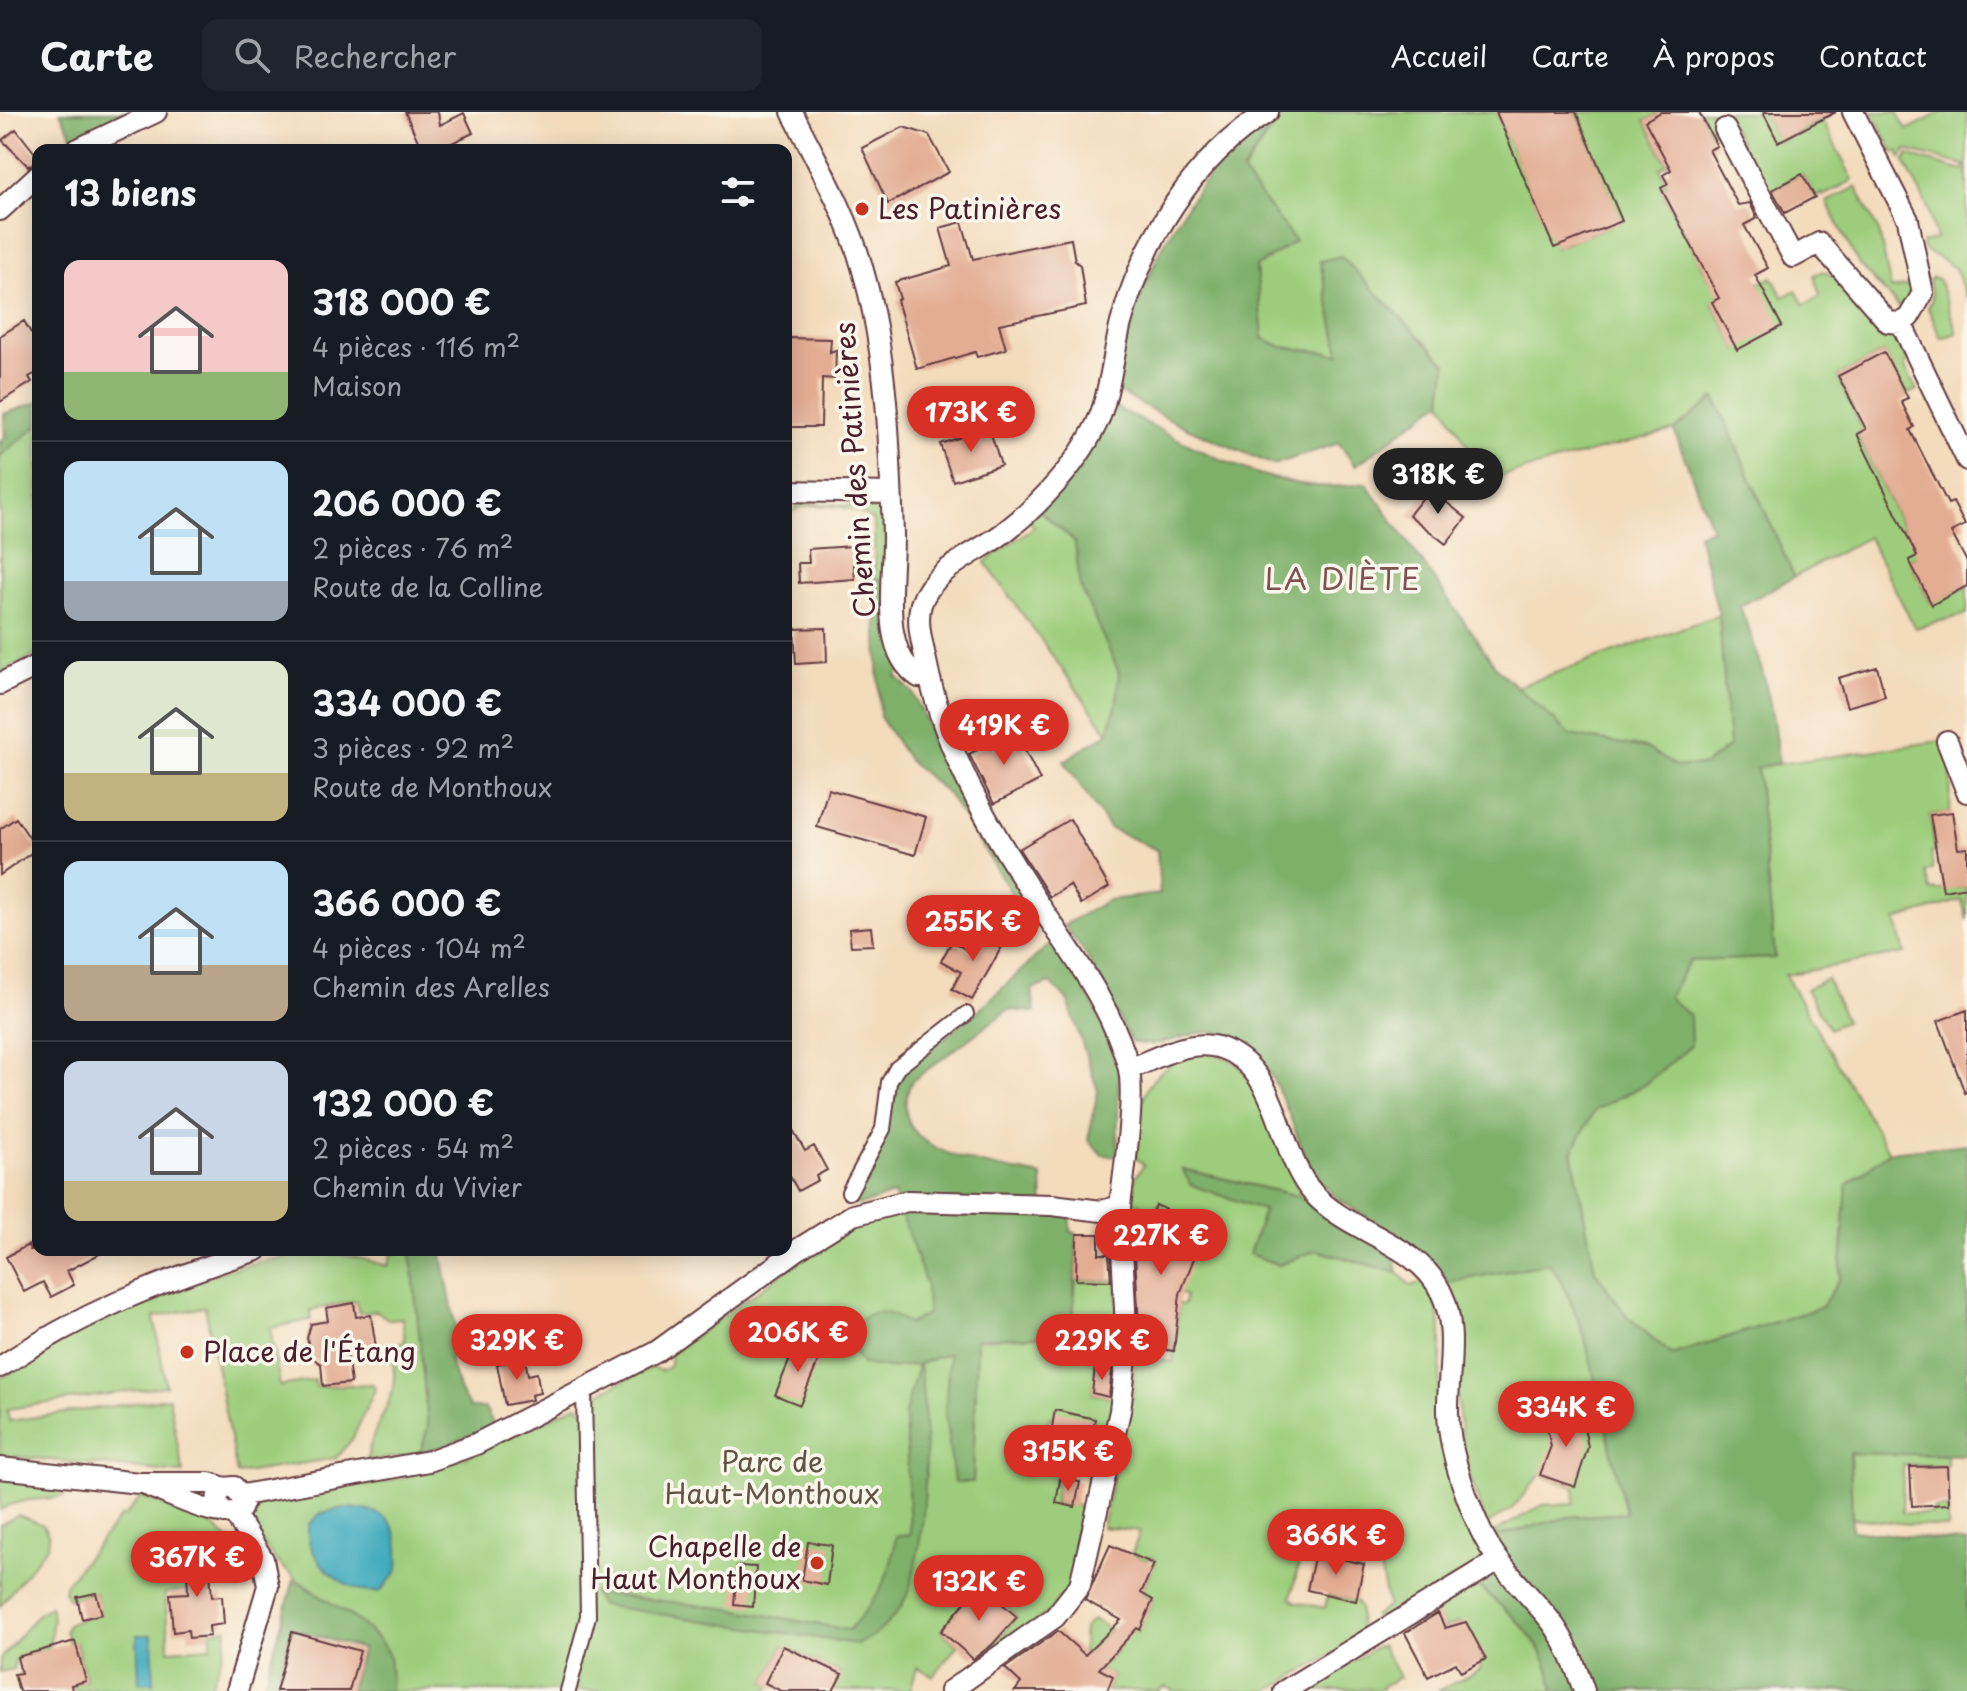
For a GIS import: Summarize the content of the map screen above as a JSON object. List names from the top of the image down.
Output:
{
  "streets": {
    "street": ["Chemin des Patinières"]
  },
  "districts": ["LA DIÈTE"],
  "parks": ["Parc de Haut-Monthoux"],
  "places": ["Les Patinières", "Place de l'Étang", "Chapelle de Haut Monthoux"],
  "page": {
    "header": "Carte",
    "search": "Rechercher",
    "nav": [
      "Accueil",
      "Carte",
      "À propos",
      "Contact"
    ],
    "heading": "13 biens",
    "list": [
      {
        "name": "318 000 €",
        "note": "4 pièces · 116 m² · Maison"
      },
      {
        "name": "206 000 €",
        "note": "2 pièces · 76 m² · Route de la Colline"
      },
      {
        "name": "334 000 €",
        "note": "3 pièces · 92 m² · Route de Monthoux"
      },
      {
        "name": "366 000 €",
        "note": "4 pièces · 104 m² · Chemin des Arelles"
      },
      {
        "name": "132 000 €",
        "note": "2 pièces · 54 m² · Chemin du Vivier"
      }
    ],
    "price": [
      "173K €",
      "318K €",
      "419K €",
      "255K €",
      "227K €",
      "206K €",
      "329K €",
      "229K €",
      "334K €",
      "315K €",
      "366K €",
      "367K €",
      "132K €"
    ]
  }
}
